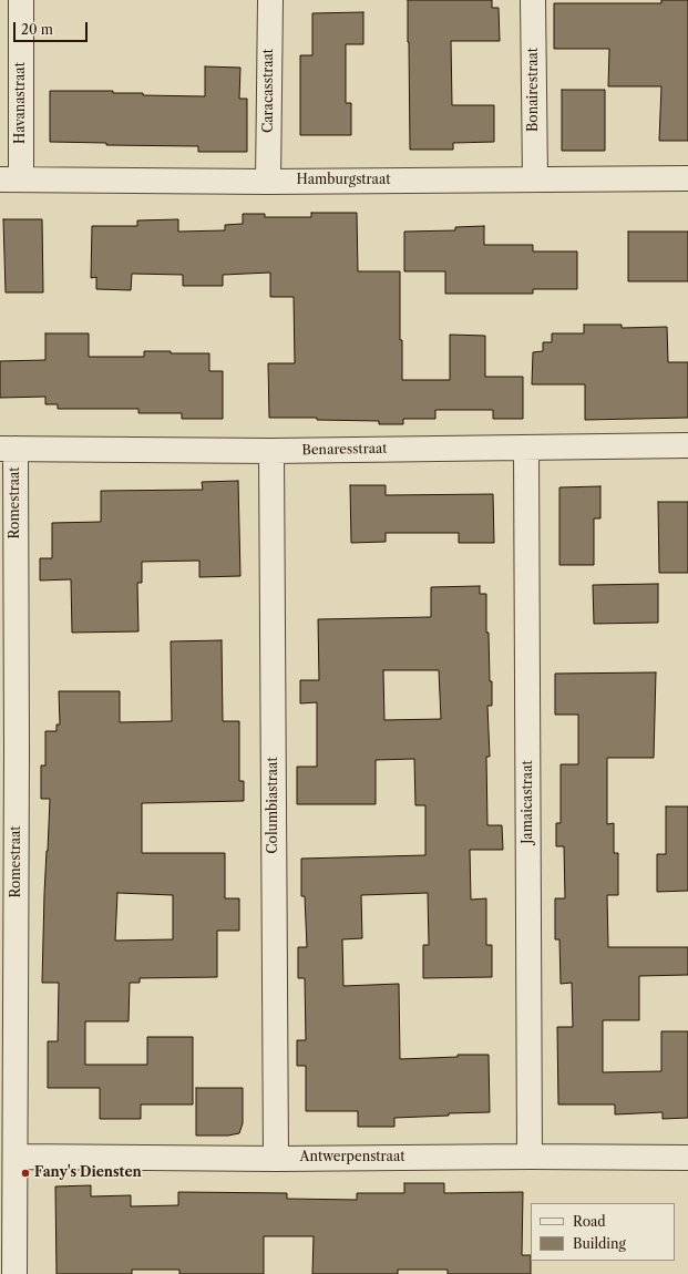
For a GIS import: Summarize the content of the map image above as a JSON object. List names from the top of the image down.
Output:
{
  "streets": {
    "street": [
      "Bonairestraat",
      "Caracasstraat",
      "Havanastraat",
      "Hamburgstraat",
      "Benaresstraat",
      "Romestraat",
      "Jamaicastraat",
      "Columbiastraat",
      "Antwerpenstraat"
    ]
  },
  "crossings": [
    ["Bonairestraat", "Hamburgstraat"],
    ["Caracasstraat", "Hamburgstraat"],
    ["Havanastraat", "Hamburgstraat"],
    ["Benaresstraat", "Romestraat"],
    ["Benaresstraat", "Jamaicastraat"],
    ["Benaresstraat", "Columbiastraat"],
    ["Romestraat", "Antwerpenstraat"],
    ["Jamaicastraat", "Antwerpenstraat"],
    ["Columbiastraat", "Antwerpenstraat"]
  ],
  "places": ["Fany's Diensten"],
  "legend": ["Road", "Building"],
  "scale_bar": "20 m"
}
